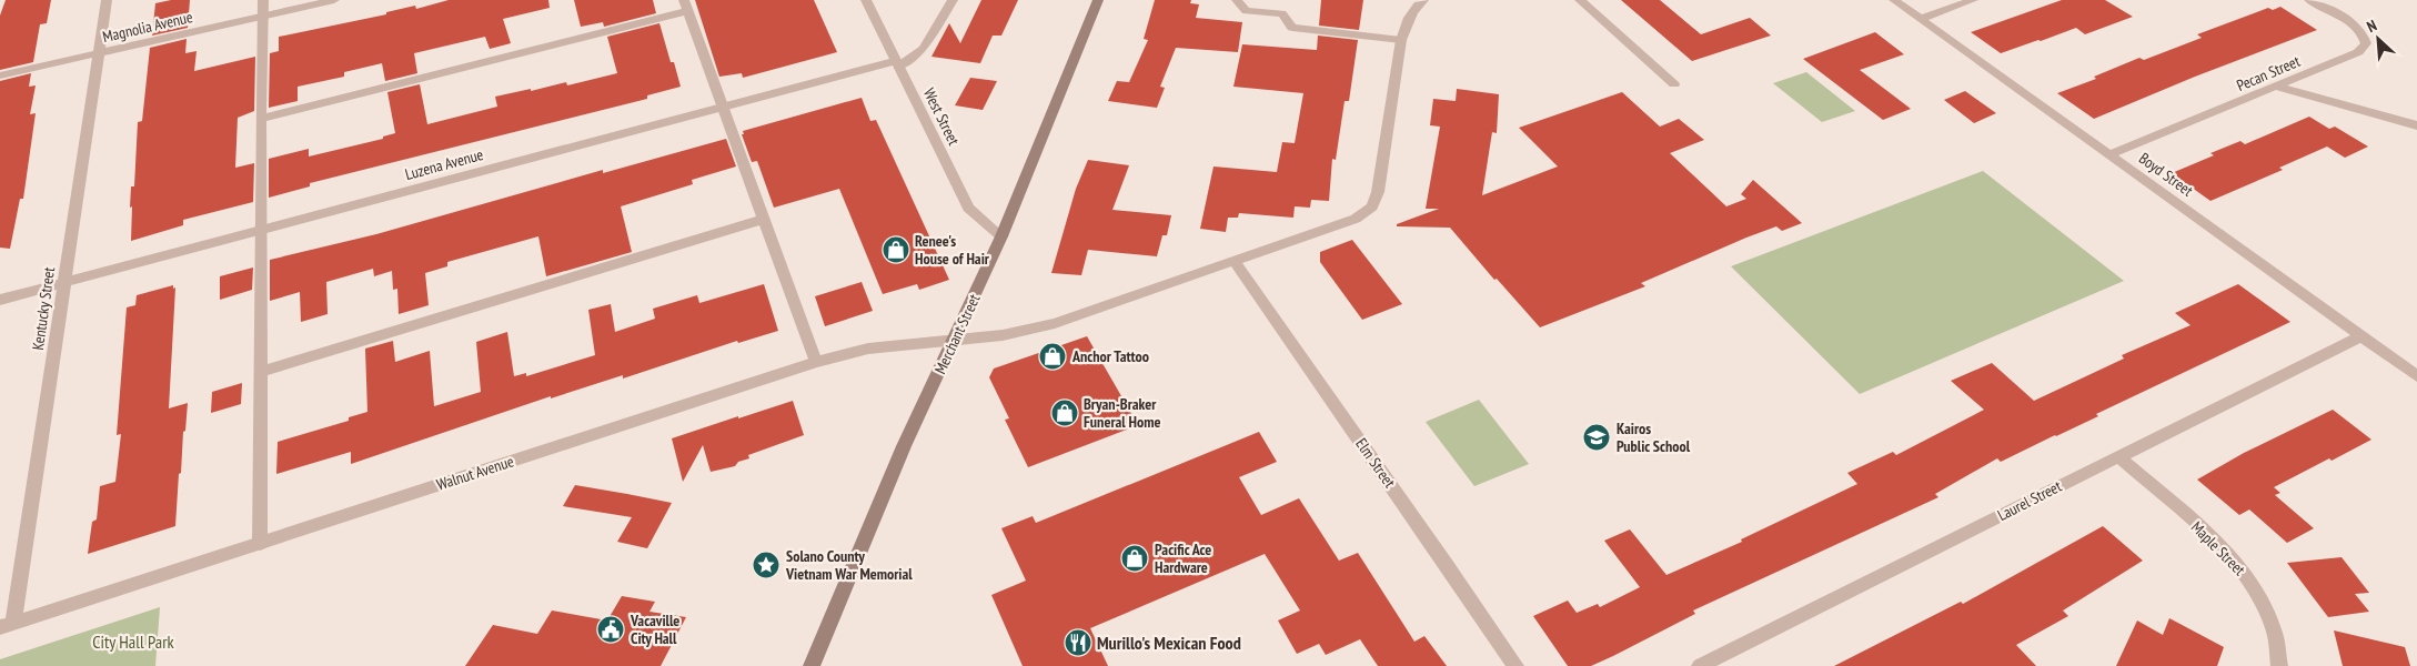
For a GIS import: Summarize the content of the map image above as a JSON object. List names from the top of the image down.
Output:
{
  "streets": {
    "main road": ["Merchant Street"],
    "street": [
      "Magnolia Avenue",
      "Pecan Street",
      "West Street",
      "Luzena Avenue",
      "Boyd Street",
      "Kentucky Street",
      "Elm Street",
      "Walnut Avenue",
      "Laurel Street",
      "Maple Street"
    ]
  },
  "crossings": [
    ["Magnolia Avenue", "Kentucky Street"],
    ["Pecan Street", "Boyd Street"],
    ["West Street", "Luzena Avenue"],
    ["West Street", "Merchant Street"],
    ["Luzena Avenue", "Kentucky Street"],
    ["Boyd Street", "Laurel Street"],
    ["Kentucky Street", "Walnut Avenue"],
    ["Merchant Street", "Walnut Avenue"],
    ["Laurel Street", "Maple Street"]
  ],
  "parks": ["City Hall Park"],
  "places": {
    "shop": [
      "Renee's House of Hair",
      "Anchor Tattoo",
      "Bryan-Braker Funeral Home",
      "Pacific Ace Hardware"
    ],
    "school or university": ["Kairos Public School"],
    "place": ["Solano County Vietnam War Memorial"],
    "public building": ["Vacaville City Hall"],
    "restaurant": ["Murillo's Mexican Food"]
  },
  "north": "top left"
}
